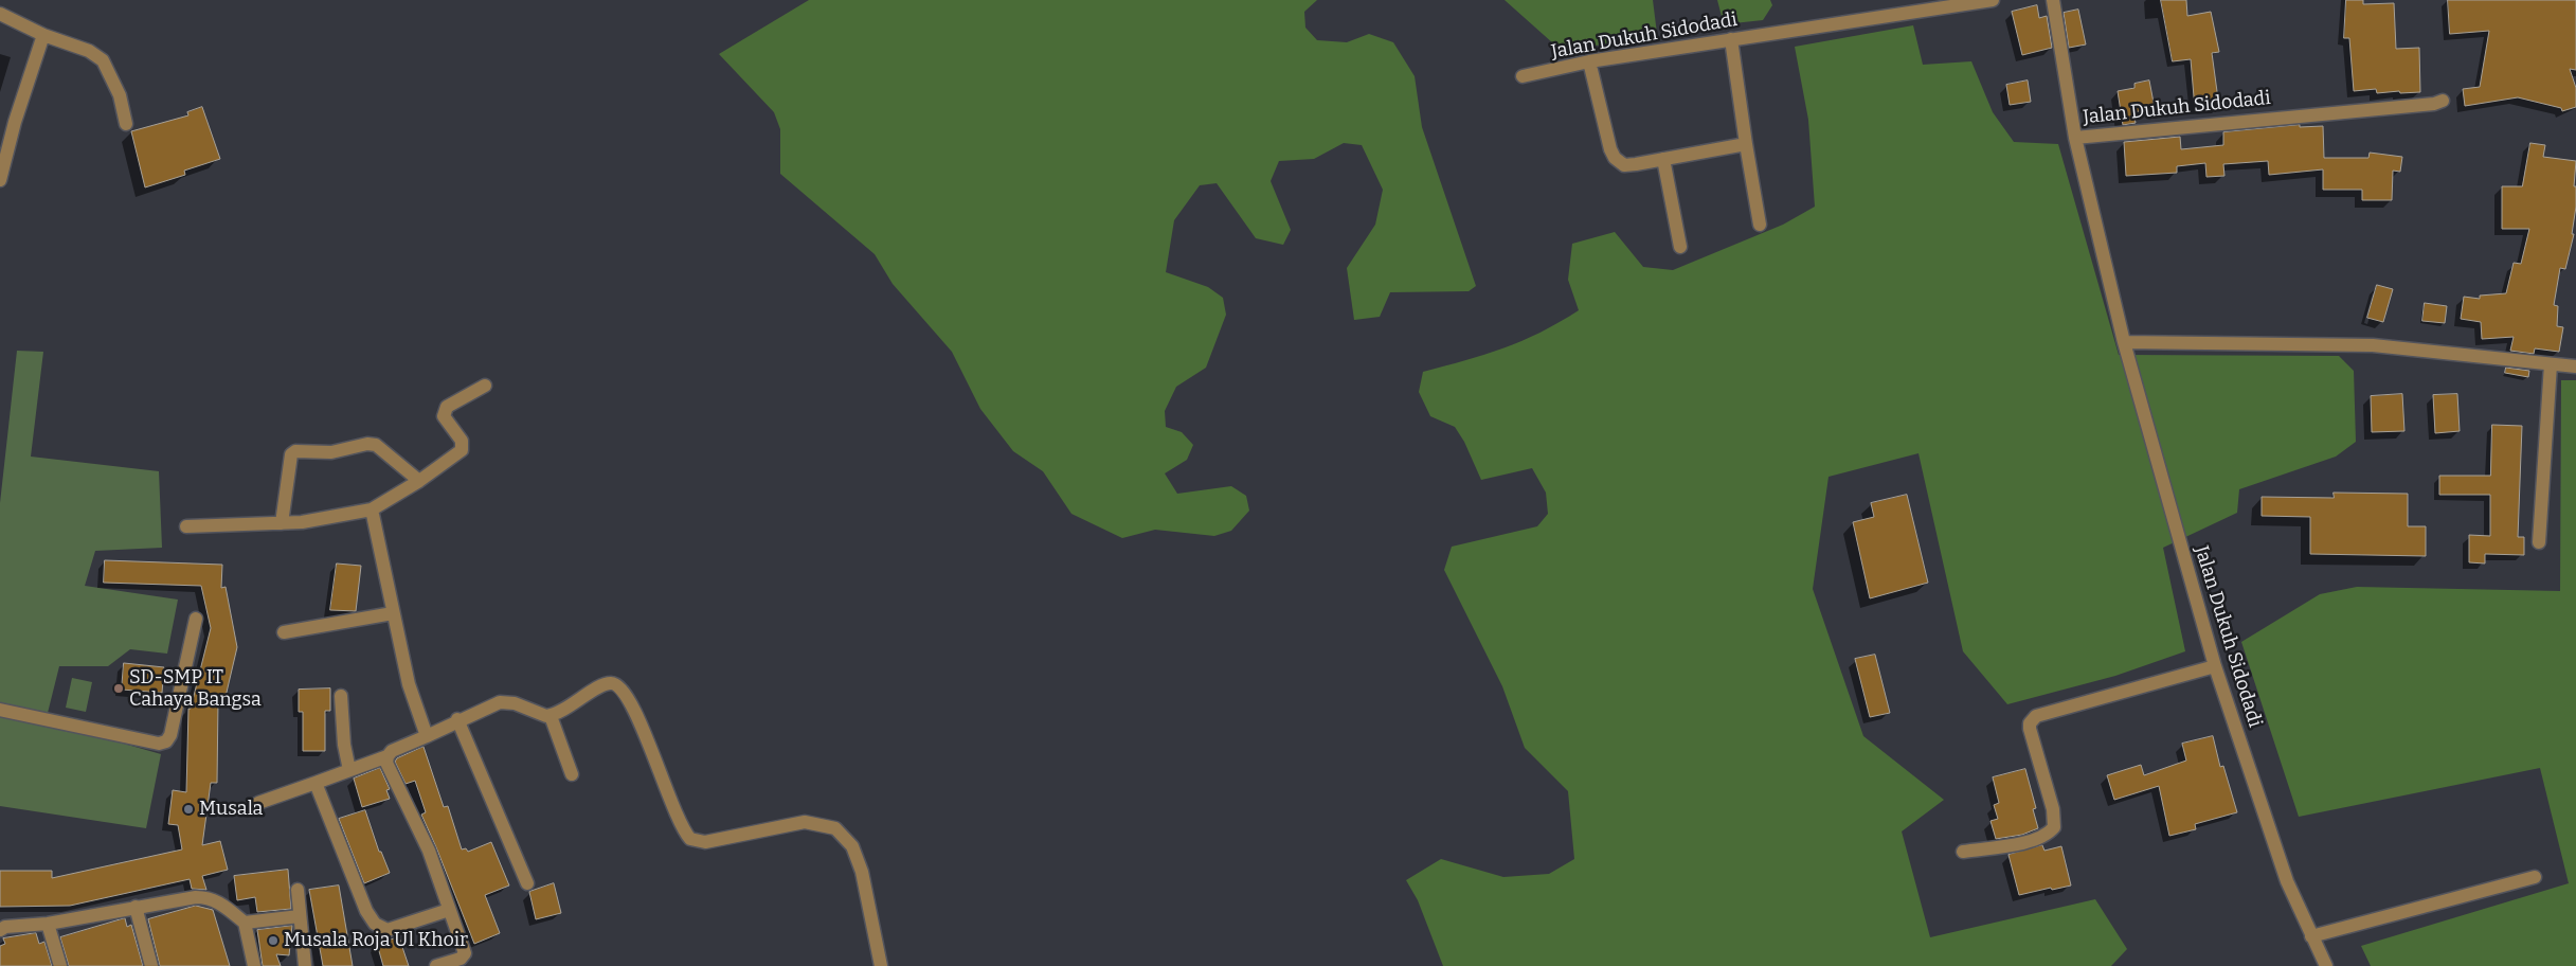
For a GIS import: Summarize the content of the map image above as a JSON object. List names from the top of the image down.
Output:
{
  "streets": {
    "street": ["Jalan Dukuh Sidodadi"]
  },
  "places": ["SD-SMP IT Cahaya Bangsa", "Musala", "Musala Roja Ul Khoir"]
}
